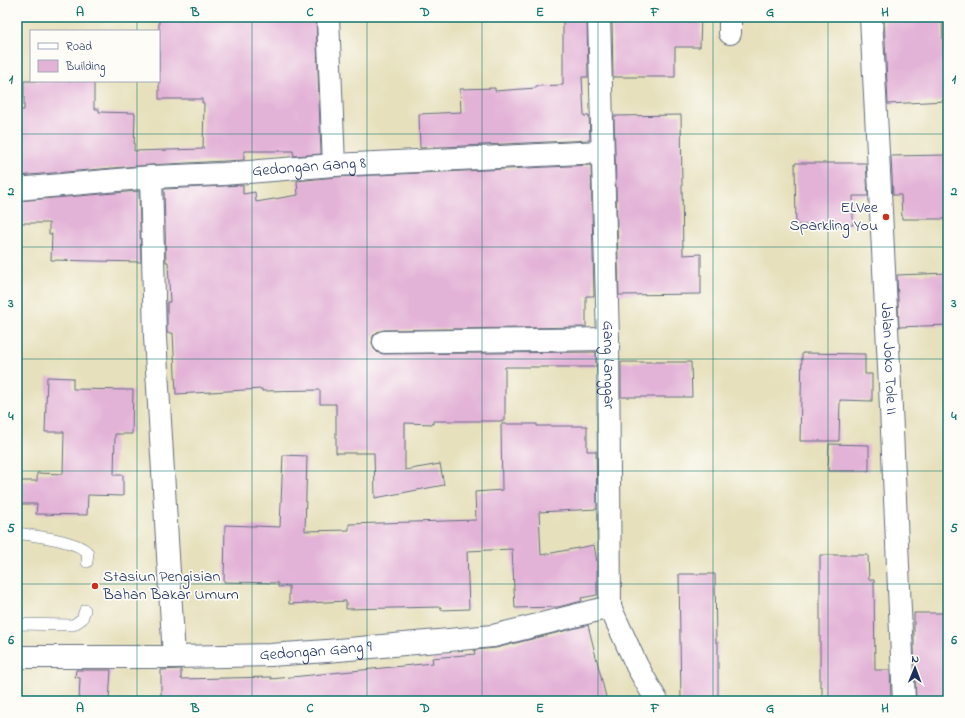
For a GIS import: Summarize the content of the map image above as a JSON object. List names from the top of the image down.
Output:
{
  "streets": {
    "street": [
      "Gedongan Gang 8",
      "Jalan Joko Tole II",
      "Gang Langgar",
      "Gedongan Gang 9"
    ]
  },
  "crossings": [
    ["Gedongan Gang 8", "Gang Langgar"],
    ["Gang Langgar", "Gedongan Gang 9"]
  ],
  "places": ["ELVee Sparkling You", "Stasiun Pengisian Bahan Bakar Umum"],
  "legend": ["Road", "Building"],
  "north": "top",
  "grid": {
    "columns": [
      "A",
      "B",
      "C",
      "D",
      "E",
      "F",
      "G",
      "H"
    ],
    "rows": [
      "1",
      "2",
      "3",
      "4",
      "5",
      "6"
    ]
  }
}
